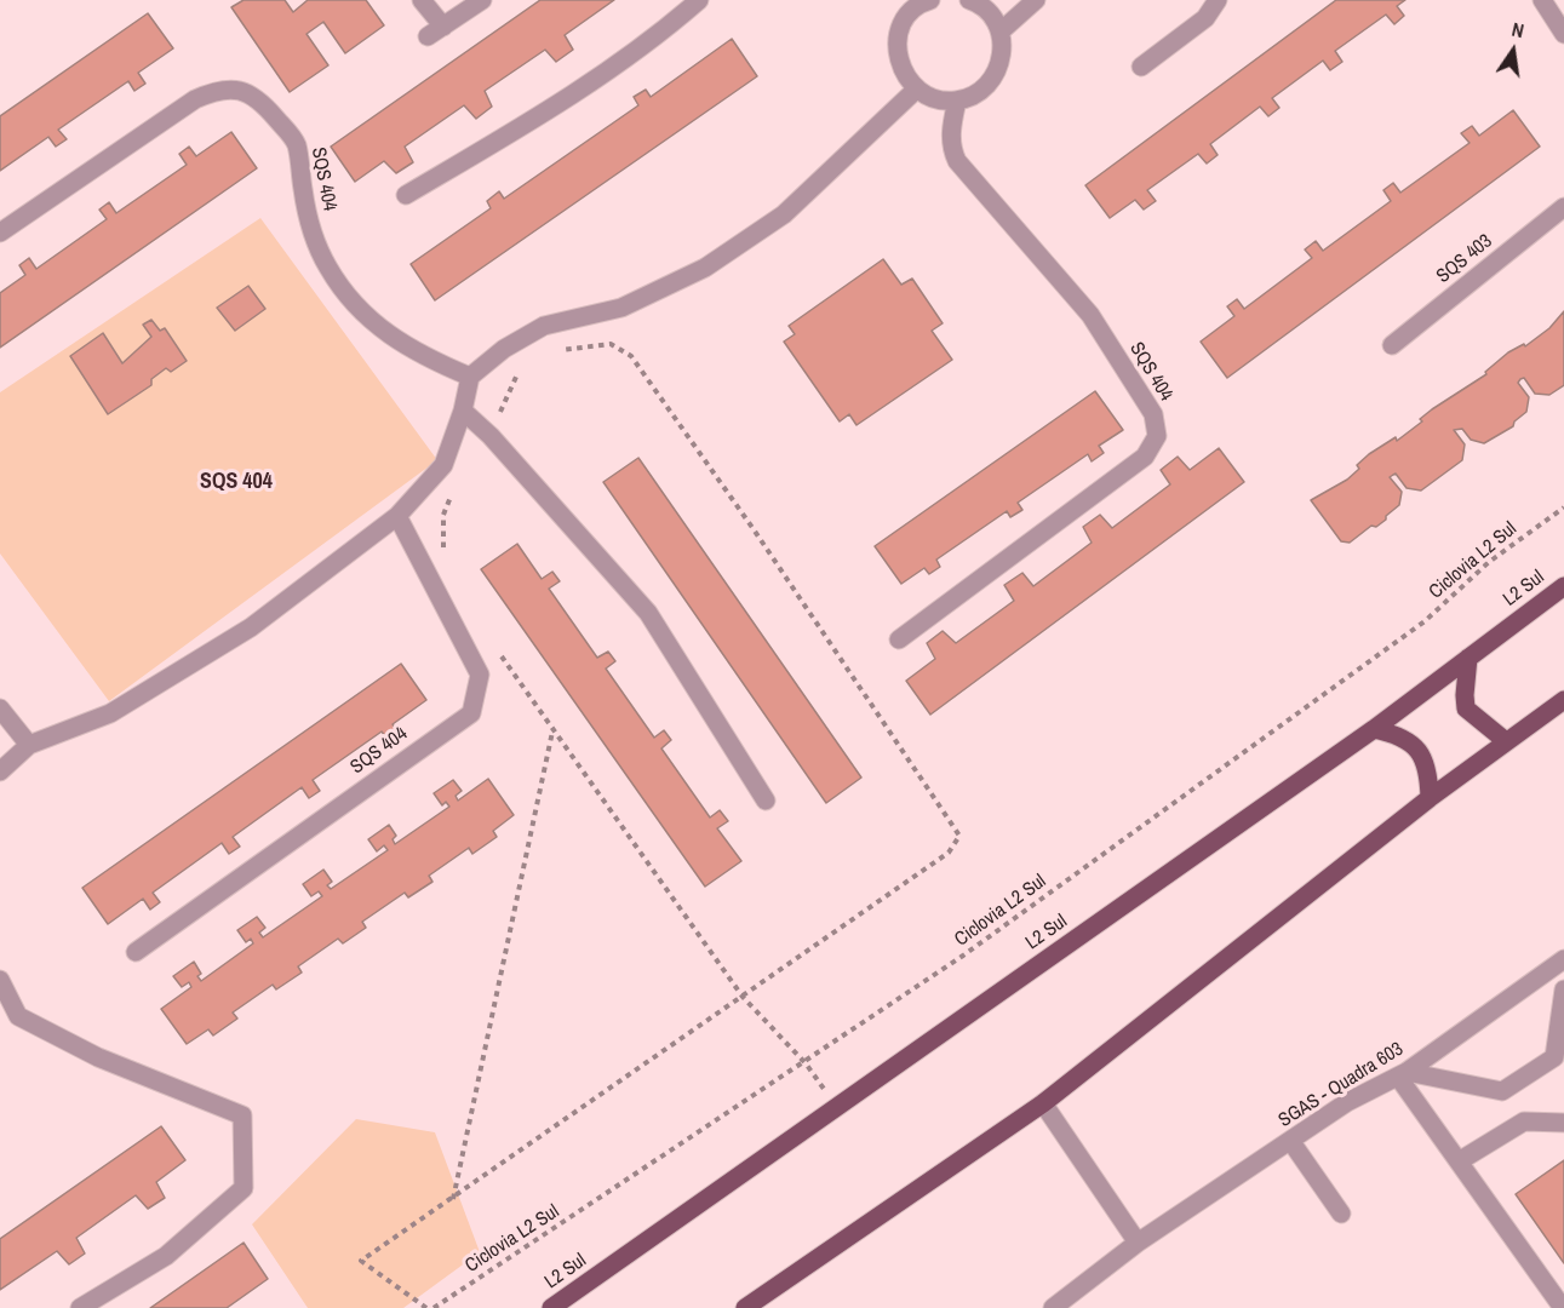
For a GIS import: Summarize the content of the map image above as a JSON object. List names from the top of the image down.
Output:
{
  "streets": {
    "main road": ["L2 Sul"],
    "street": ["SQS 404", "SQS 403", "SGAS - Quadra 603"],
    "path": ["Ciclovia L2 Sul"]
  },
  "districts": ["SQS 404"],
  "north": "top"
}
